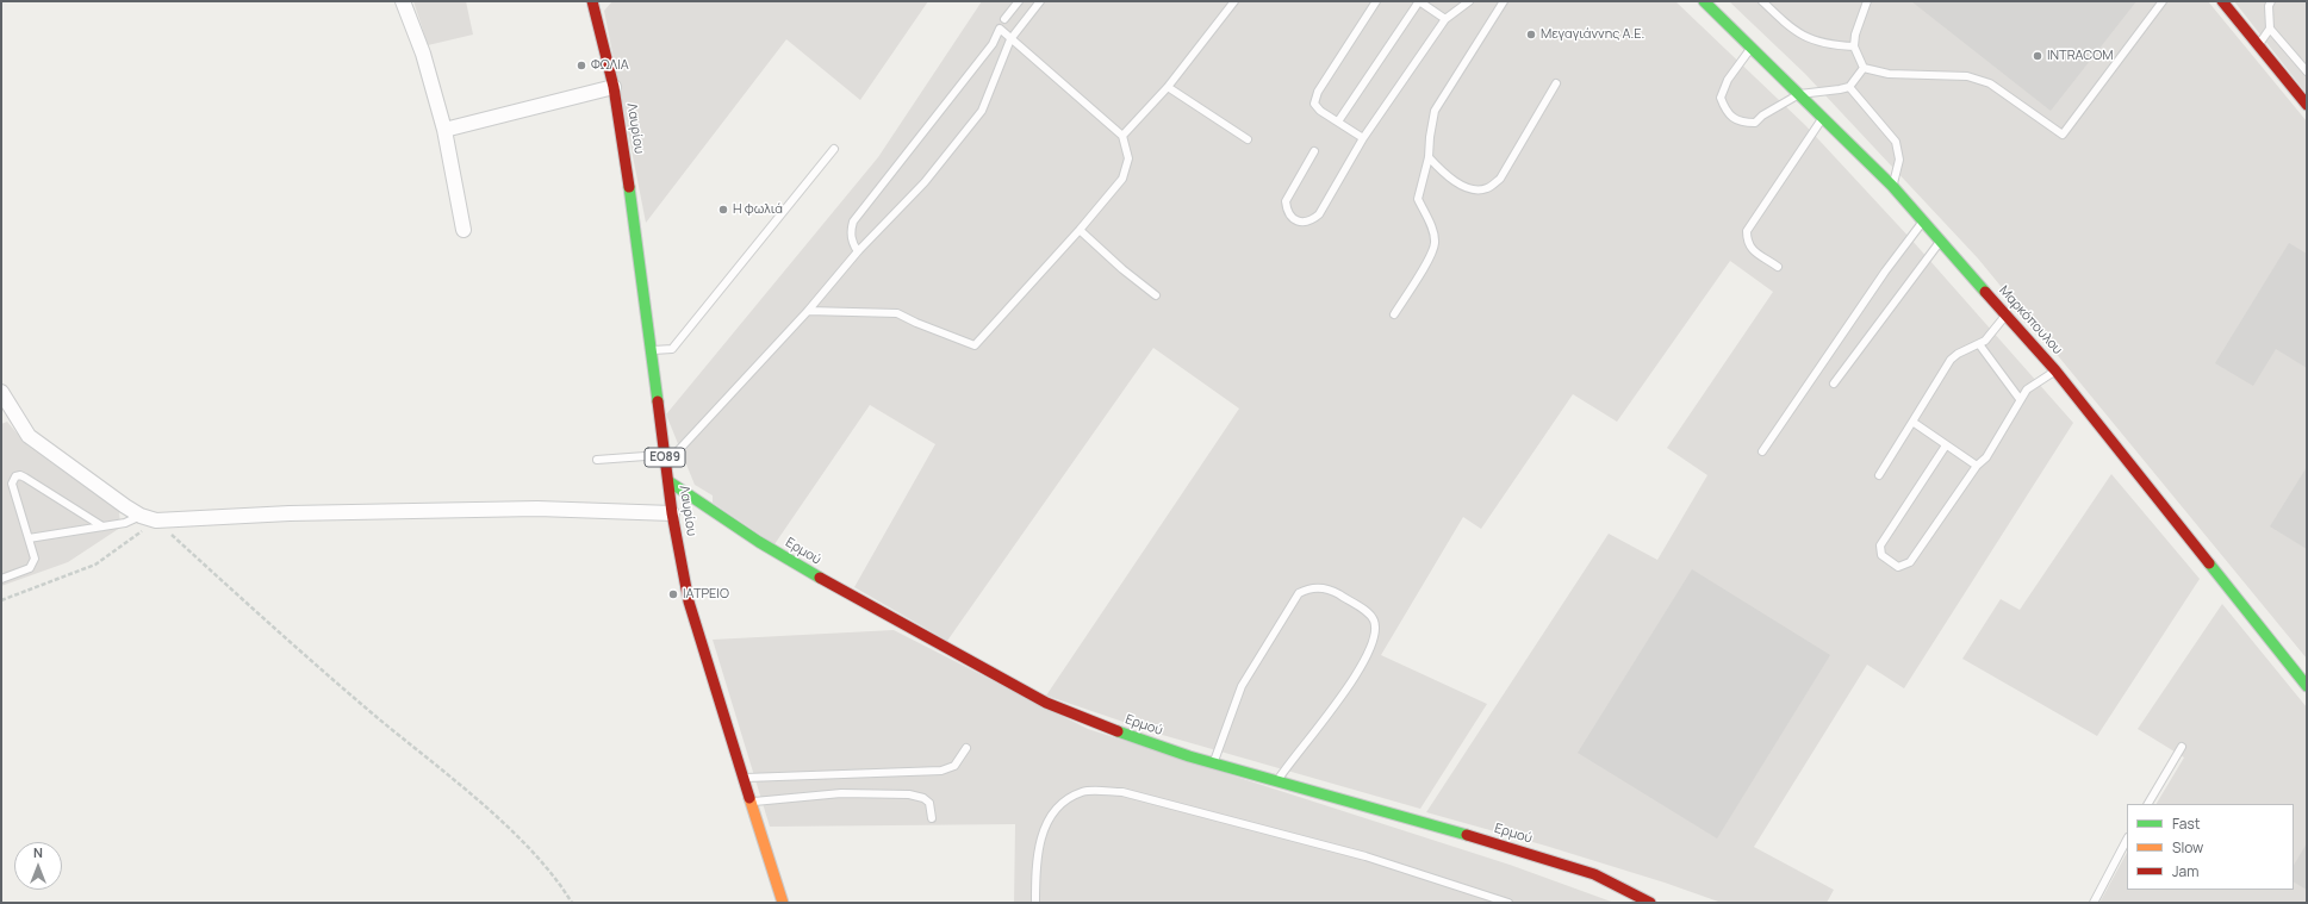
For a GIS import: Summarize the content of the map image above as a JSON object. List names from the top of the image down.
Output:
{
  "streets": {
    "main road": [
      "Λαυρίου",
      "Μαρκόπουλου",
      "ΕΟ89",
      "Ερμού"
    ]
  },
  "crossings": [
    ["Λαυρίου", "Ερμού"]
  ],
  "places": [
    "Μεγαγιάννης Α.Ε.",
    "INTRACOM",
    "ΦΩΛΙΑ",
    "Η φωλιά",
    "ΙΑΤΡΕΙΟ"
  ],
  "legend": ["Fast", "Slow", "Jam"],
  "north": "top"
}
